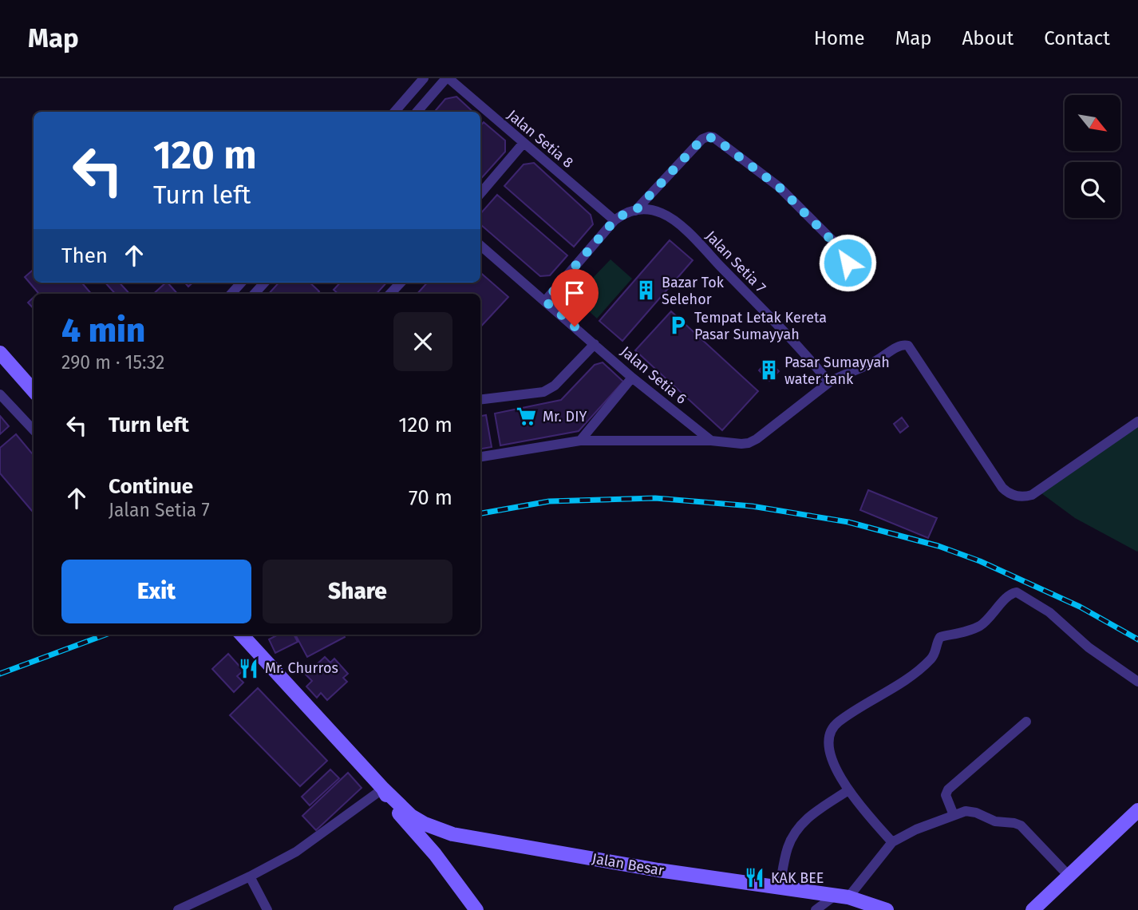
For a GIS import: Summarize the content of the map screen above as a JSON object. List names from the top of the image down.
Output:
{
  "streets": {
    "street": [
      "Jalan Setia 8",
      "Jalan Setia 7",
      "Jalan Setia 6",
      "Jalan Besar"
    ]
  },
  "places": {
    "building": ["Bazar Tok Selehor", "Pasar Sumayyah water tank"],
    "parking": ["Tempat Letak Kereta Pasar Sumayyah"],
    "supermarket": ["Mr. DIY"],
    "restaurant": ["Mr. Churros", "KAK BEE"]
  },
  "north": "bottom right",
  "page": {
    "header": "Map",
    "nav": [
      "Home",
      "Map",
      "About",
      "Contact"
    ],
    "turn": ["120 m", "Turn left"],
    "then": "Then",
    "heading": ["4 min", "290 m · 15:32"],
    "list": [
      {
        "name": "Turn left",
        "value": "120 m"
      },
      {
        "name": "Continue",
        "note": "Jalan Setia 7",
        "value": "70 m"
      }
    ],
    "buttons": ["Exit", "Share"]
  }
}
